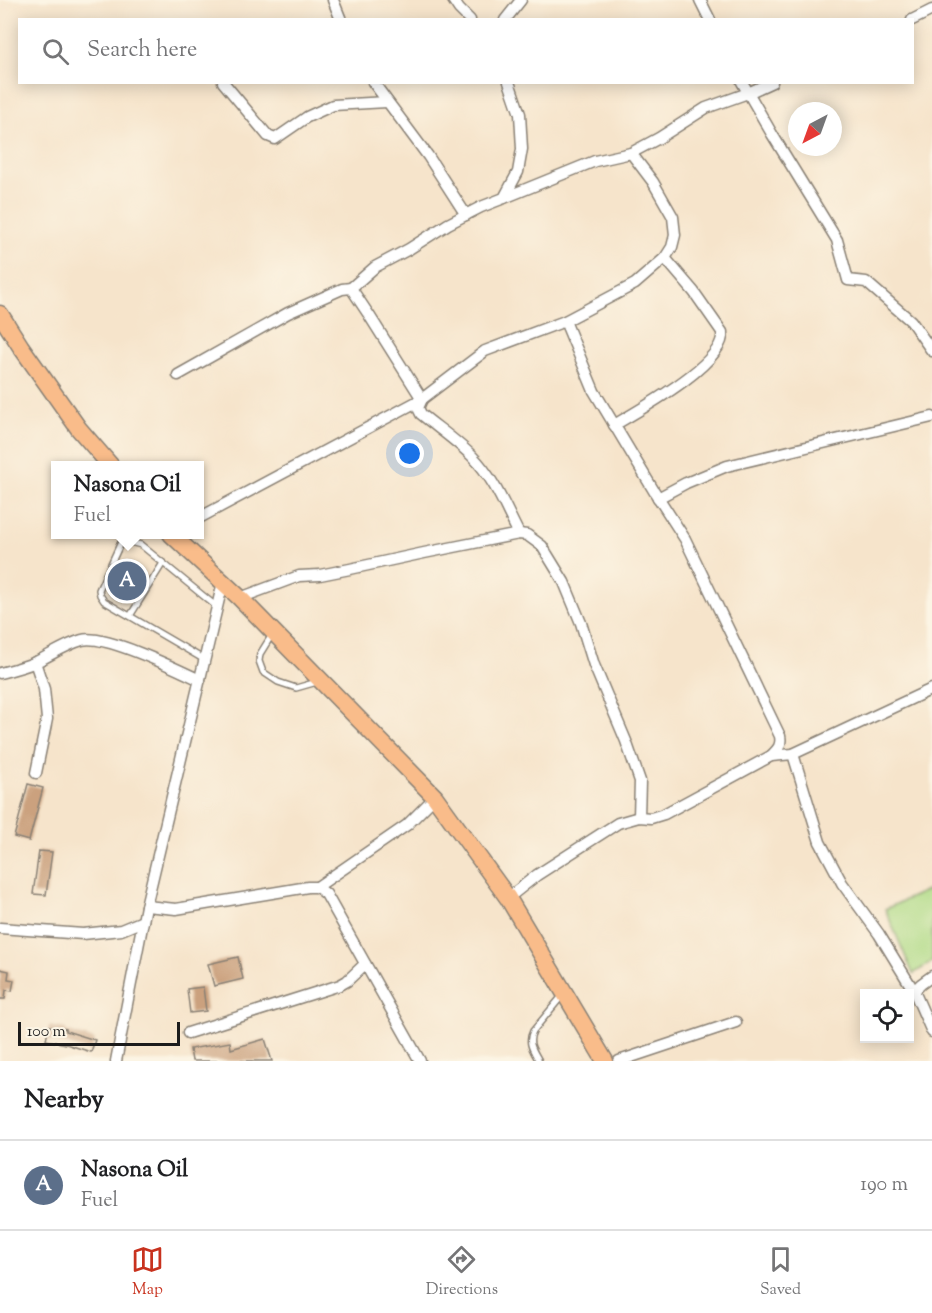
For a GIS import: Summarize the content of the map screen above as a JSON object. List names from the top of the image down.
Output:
{
  "scale_bar": "100 m",
  "north": "bottom left",
  "page": {
    "search": "Search here",
    "popup": ["Nasona Oil", "Fuel"],
    "pins": "A",
    "scale": "100 m",
    "heading": "Nearby",
    "list": [
      {
        "mark": "A",
        "name": "Nasona Oil",
        "note": "Fuel",
        "value": "190 m"
      }
    ],
    "nav": ["Map", "Directions", "Saved"]
  }
}
